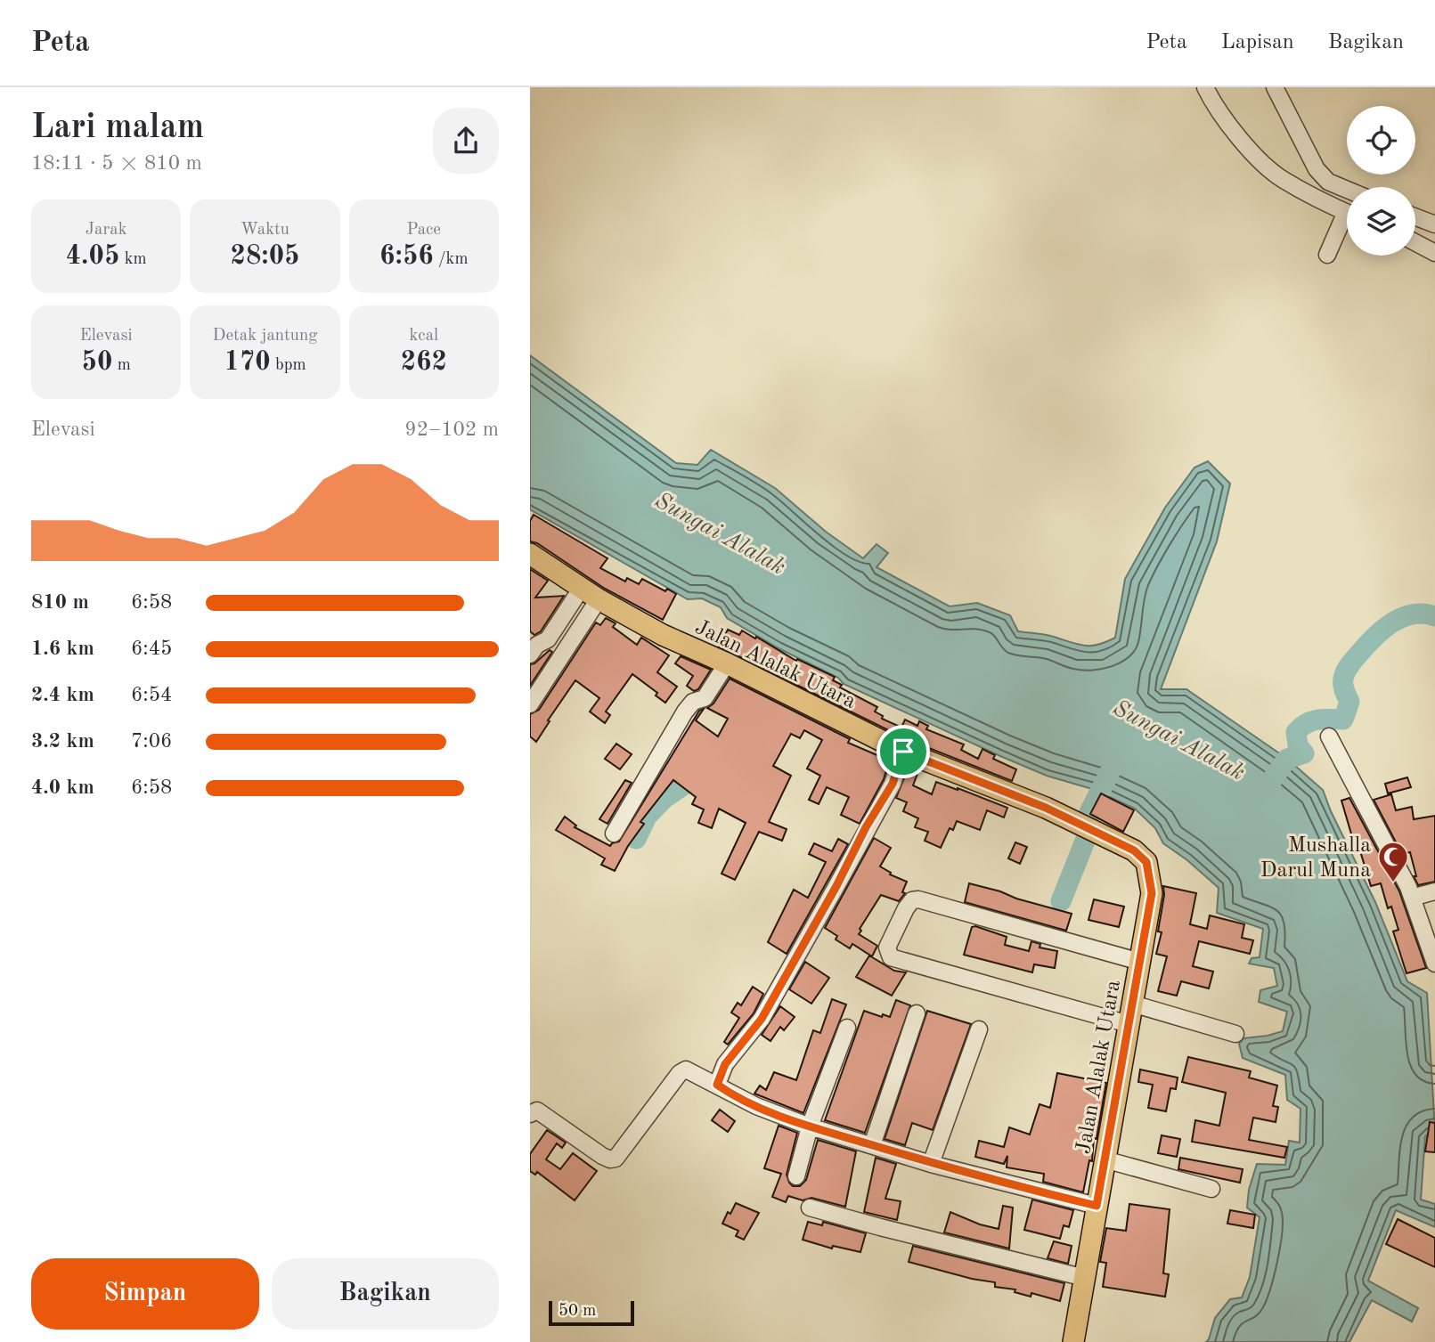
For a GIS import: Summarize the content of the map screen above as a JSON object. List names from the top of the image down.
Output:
{
  "streets": {
    "main road": ["Jalan Alalak Utara"]
  },
  "water": ["Sungai Alalak"],
  "places": {
    "mosque": ["Mushalla Darul Muna"]
  },
  "scale_bar": "50 m",
  "page": {
    "header": "Peta",
    "nav": ["Peta", "Lapisan", "Bagikan"],
    "heading": ["Lari malam", "18:11 · 5 × 810 m"],
    "stats": [
      ["Jarak", "4.05 km"],
      ["Waktu", "28:05"],
      ["Pace", "6:56 /km"],
      ["Elevasi", "50 m"],
      ["Detak jantung", "170 bpm"],
      ["kcal", "262"]
    ],
    "chart": ["Elevasi", "92–102 m"],
    "list": [
      {
        "name": "810 m",
        "note": "6:58"
      },
      {
        "name": "1.6 km",
        "note": "6:45"
      },
      {
        "name": "2.4 km",
        "note": "6:54"
      },
      {
        "name": "3.2 km",
        "note": "7:06"
      },
      {
        "name": "4.0 km",
        "note": "6:58"
      }
    ],
    "buttons": ["Simpan", "Bagikan"],
    "scale": "50 m"
  }
}
